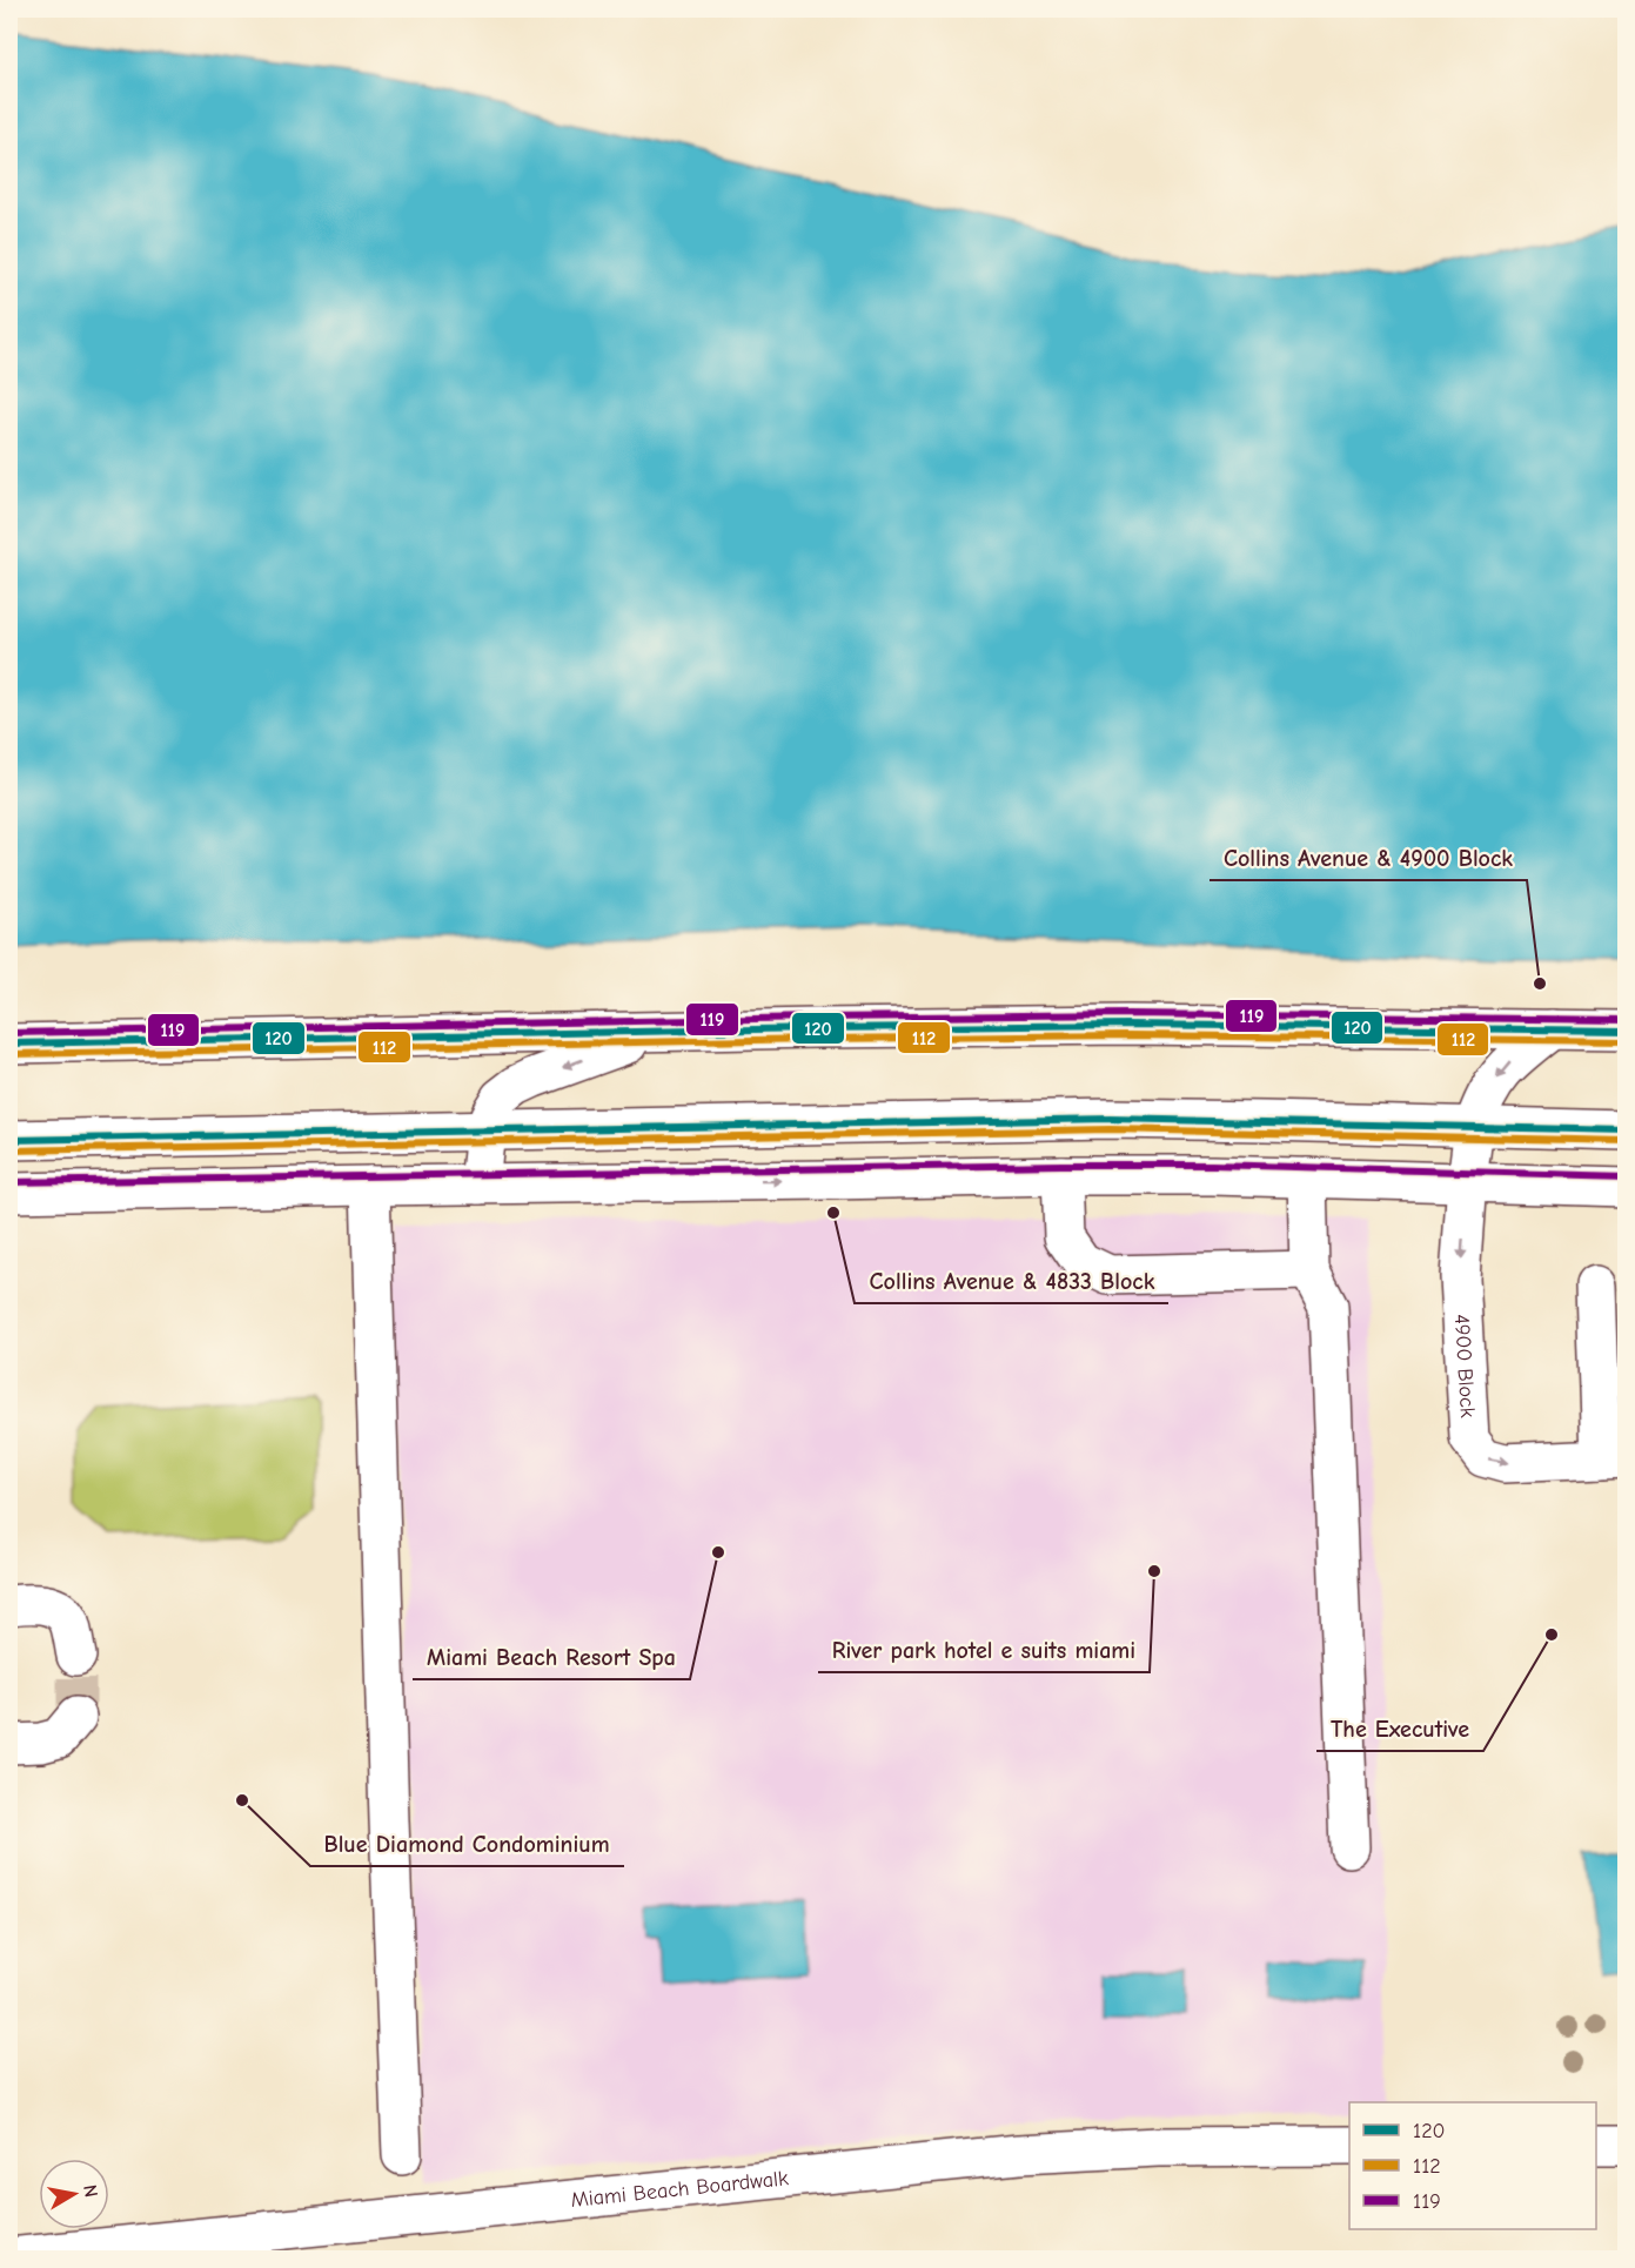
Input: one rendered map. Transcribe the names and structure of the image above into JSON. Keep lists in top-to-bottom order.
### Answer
{
  "streets": {
    "main road": ["4900 Block", "Miami Beach Boardwalk"]
  },
  "places": [
    "Collins Avenue & 4900 Block",
    "Collins Avenue & 4833 Block",
    "Miami Beach Resort Spa",
    "River park hotel e suits miami",
    "The Executive",
    "Blue Diamond Condominium"
  ],
  "lines": ["transit line 119", "transit line 120", "transit line 112"],
  "legend": ["120", "112", "119"],
  "north": "right"
}
